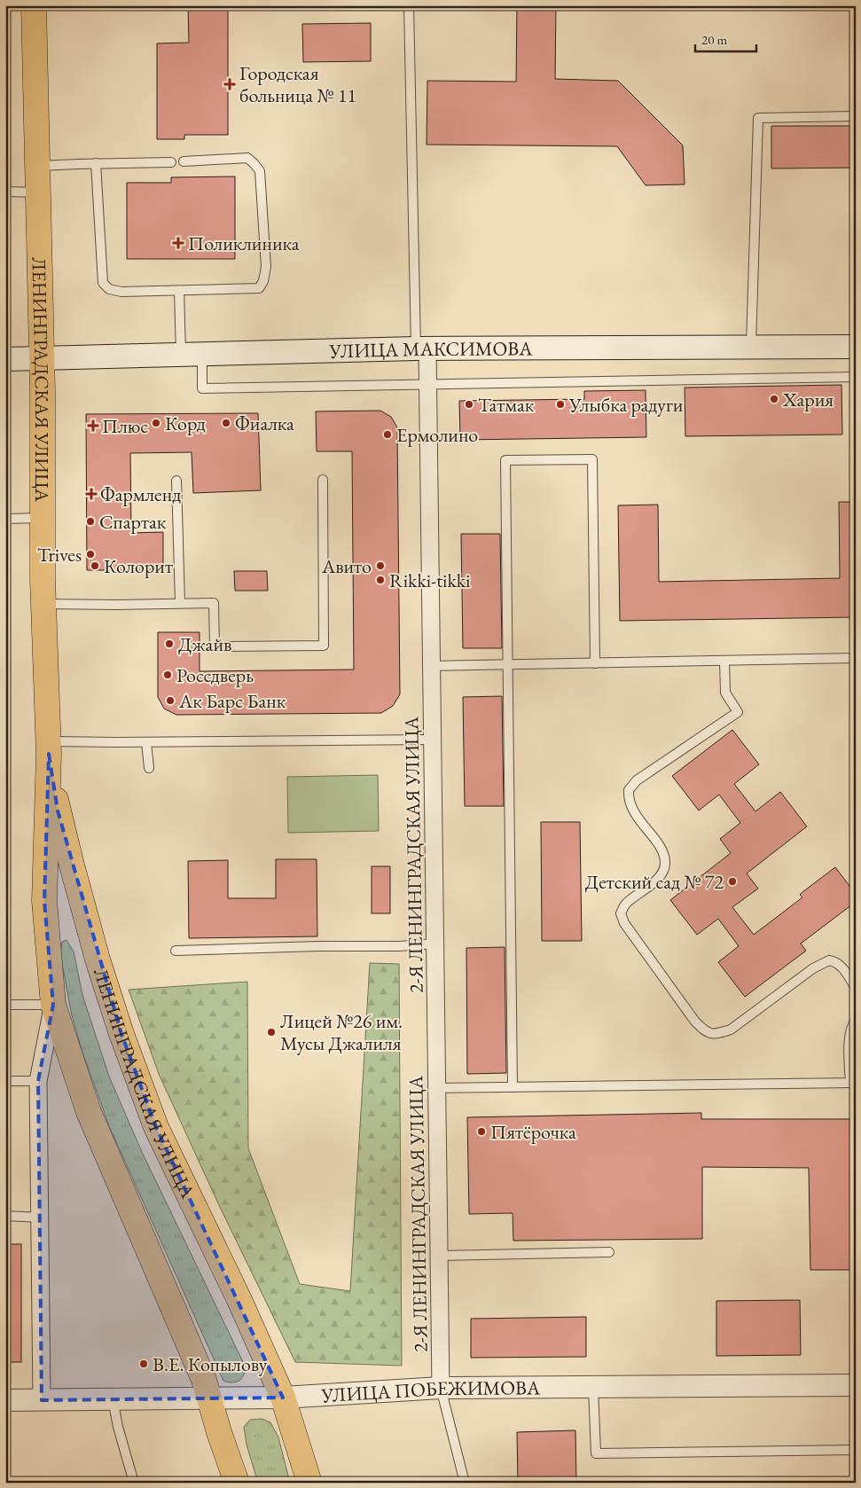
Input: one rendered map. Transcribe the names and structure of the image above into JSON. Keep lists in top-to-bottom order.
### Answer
{
  "streets": {
    "main road": ["УЛИЦА МАКСИМОВА", "ЛЕНИНГРАДСКАЯ УЛИЦА"],
    "street": ["2-Я ЛЕНИНГРАДСКАЯ УЛИЦА", "УЛИЦА ПОБЕЖИМОВА"]
  },
  "crossings": [
    ["УЛИЦА МАКСИМОВА", "ЛЕНИНГРАДСКАЯ УЛИЦА"],
    ["УЛИЦА МАКСИМОВА", "2-Я ЛЕНИНГРАДСКАЯ УЛИЦА"],
    ["ЛЕНИНГРАДСКАЯ УЛИЦА", "УЛИЦА ПОБЕЖИМОВА"],
    ["2-Я ЛЕНИНГРАДСКАЯ УЛИЦА", "УЛИЦА ПОБЕЖИМОВА"]
  ],
  "places": {
    "health": [
      "Городская больница № 11",
      "Поликлиника",
      "Плюс",
      "Фармленд"
    ],
    "other": [
      "Хария",
      "Татмак",
      "Улыбка радуги",
      "Корд",
      "Фиалка",
      "Ермолино",
      "Спартак",
      "Trives",
      "Колорит",
      "Авито",
      "Rikki-tikki",
      "Джайв",
      "Россдверь",
      "Ак Барс Банк",
      "Детский сад № 72",
      "Лицей №26 им. Мусы Джалиля",
      "Пятёрочка",
      "В.Е. Копылову"
    ]
  },
  "scale_bar": "20 m"
}
